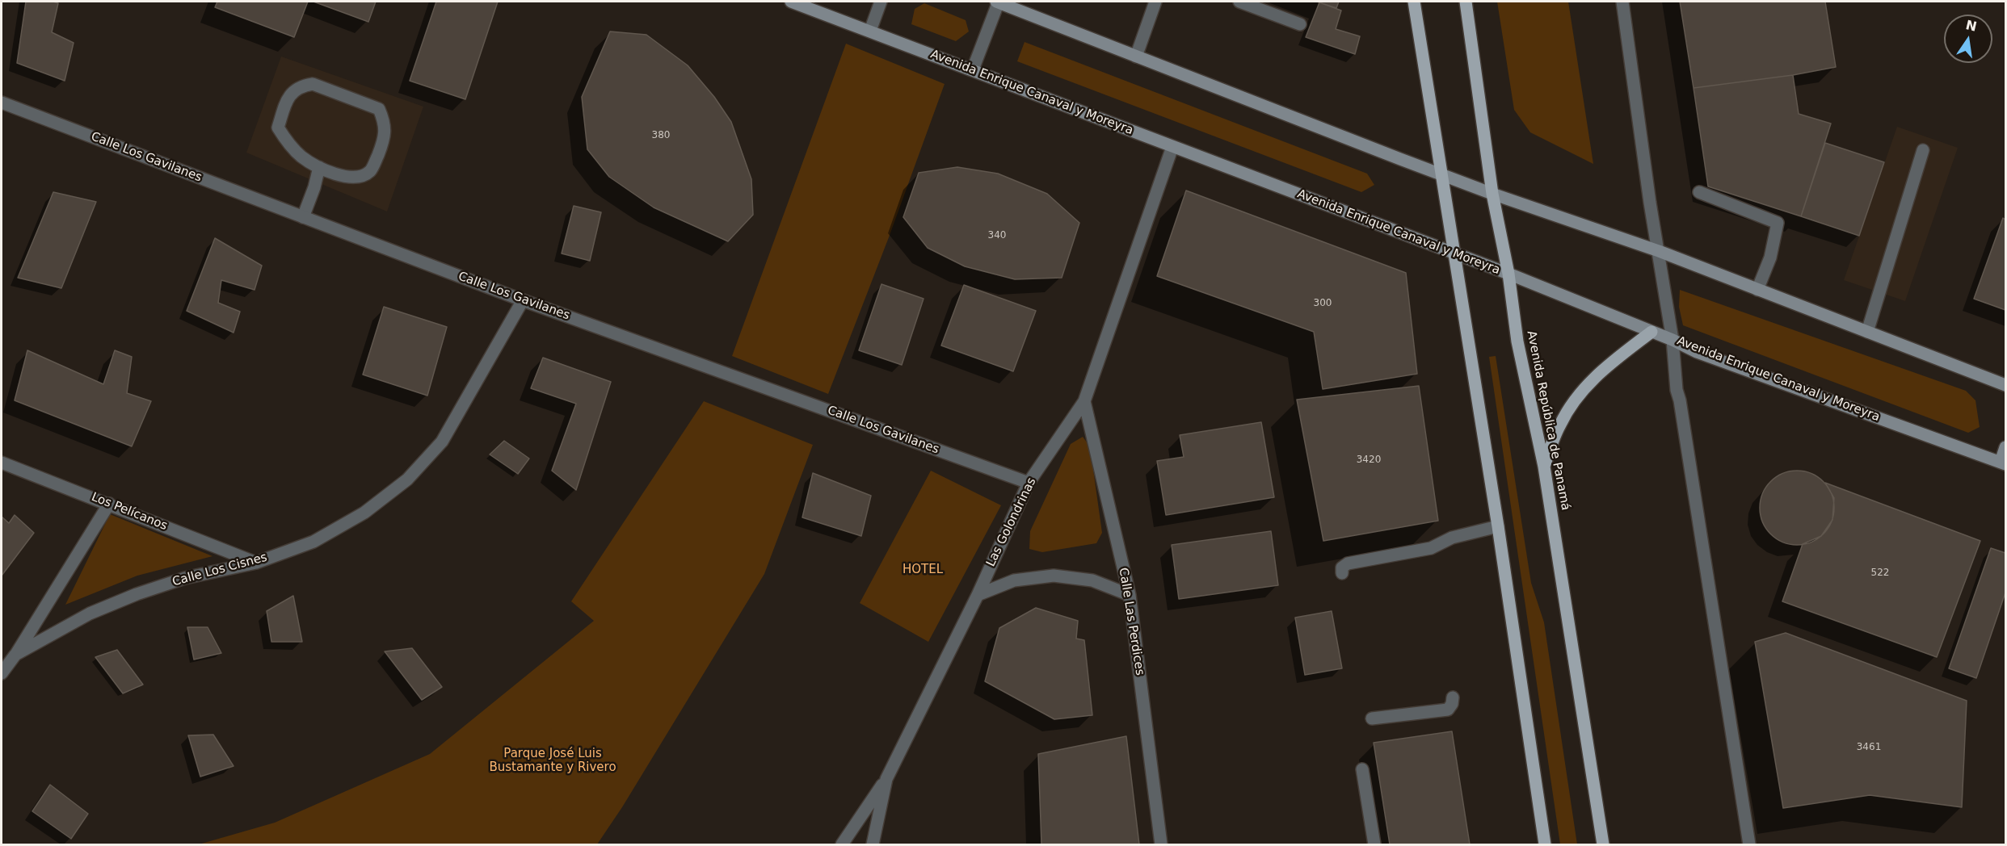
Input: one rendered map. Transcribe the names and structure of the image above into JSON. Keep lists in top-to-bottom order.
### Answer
{
  "streets": {
    "main road": ["Avenida República de Panamá"],
    "street": [
      "Avenida Enrique Canaval y Moreyra",
      "Calle Los Gavilanes",
      "Los Pelícanos",
      "Las Golondrinas",
      "Calle Los Cisnes",
      "Calle Las Perdices"
    ]
  },
  "crossings": [
    ["Avenida Enrique Canaval y Moreyra", "Avenida República de Panamá"],
    ["Avenida Enrique Canaval y Moreyra", "Las Golondrinas"],
    ["Calle Los Gavilanes", "Las Golondrinas"],
    ["Calle Los Gavilanes", "Calle Los Cisnes"],
    ["Los Pelícanos", "Calle Los Cisnes"],
    ["Las Golondrinas", "Calle Las Perdices"]
  ],
  "parks": ["HOTEL", "Parque José Luis Bustamante y Rivero"],
  "house_numbers": [
    "380",
    "340",
    "300",
    "3420",
    "522",
    "3461"
  ],
  "north": "top"
}
